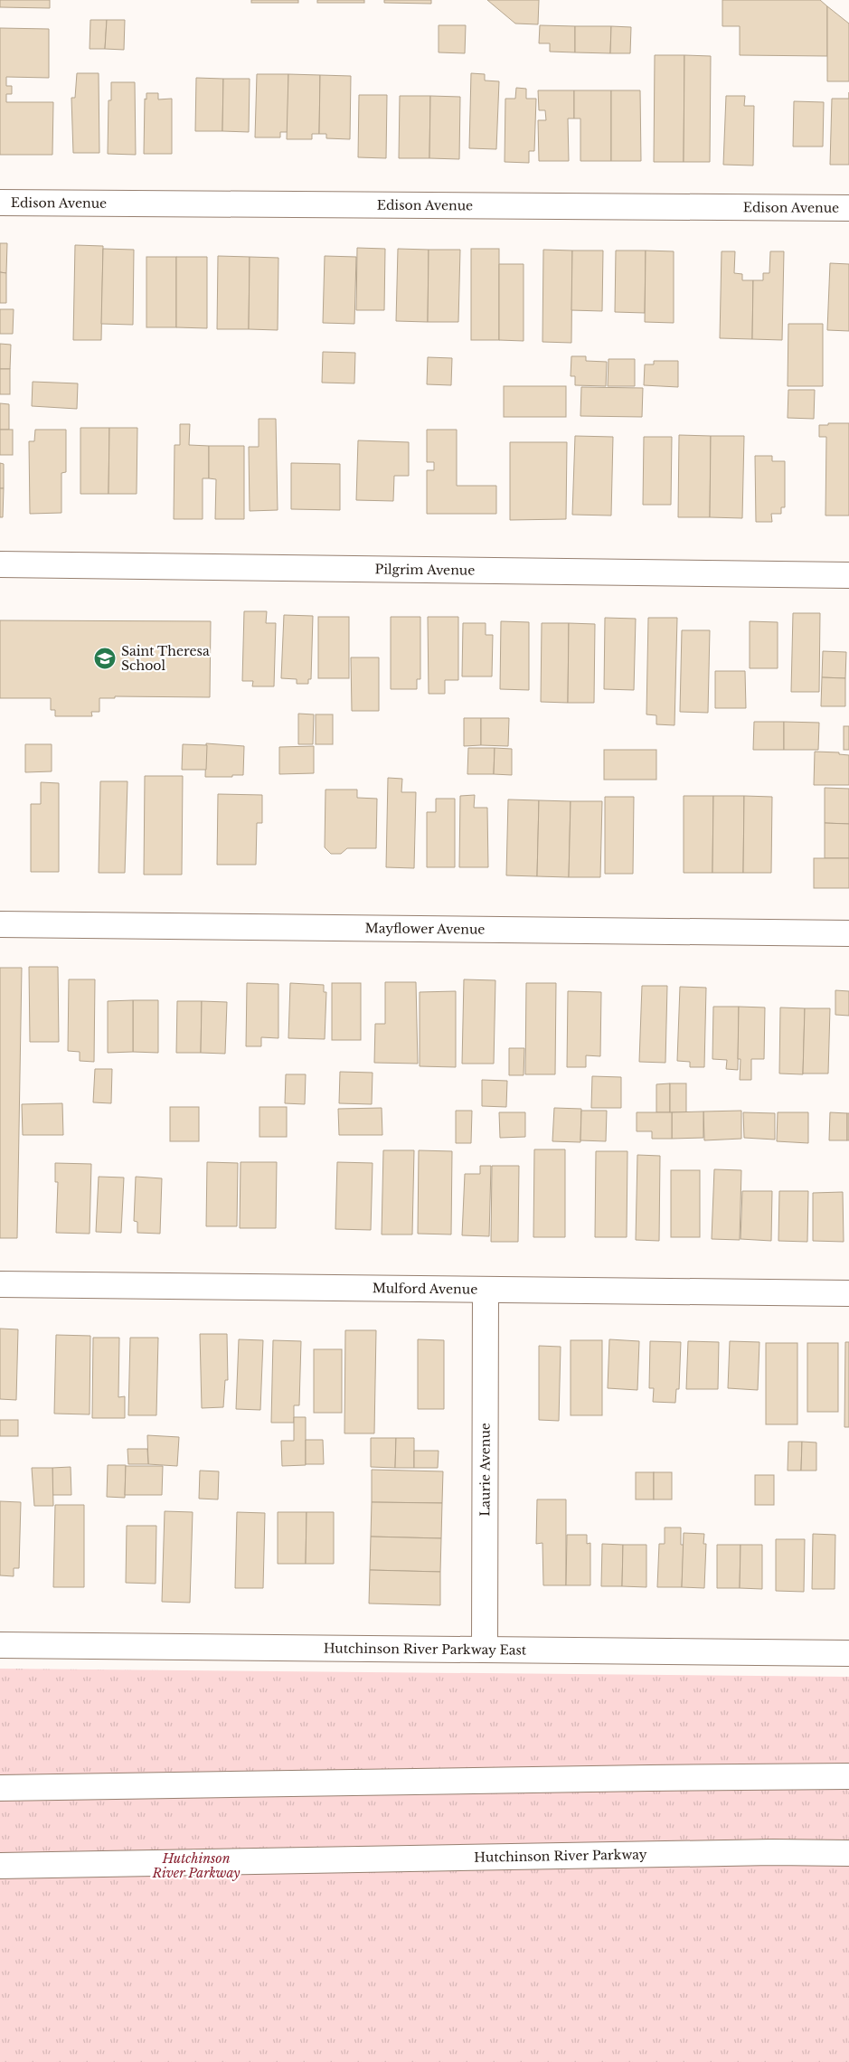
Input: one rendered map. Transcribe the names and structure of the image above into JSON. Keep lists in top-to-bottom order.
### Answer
{
  "streets": {
    "main road": [
      "Edison Avenue",
      "Pilgrim Avenue",
      "Mayflower Avenue",
      "Mulford Avenue",
      "Laurie Avenue",
      "Hutchinson River Parkway East",
      "Hutchinson River Parkway"
    ]
  },
  "crossings": [
    ["Mulford Avenue", "Laurie Avenue"],
    ["Laurie Avenue", "Hutchinson River Parkway East"]
  ],
  "parks": ["Hutchinson River Parkway"],
  "places": {
    "school or university": ["Saint Theresa School"]
  }
}
